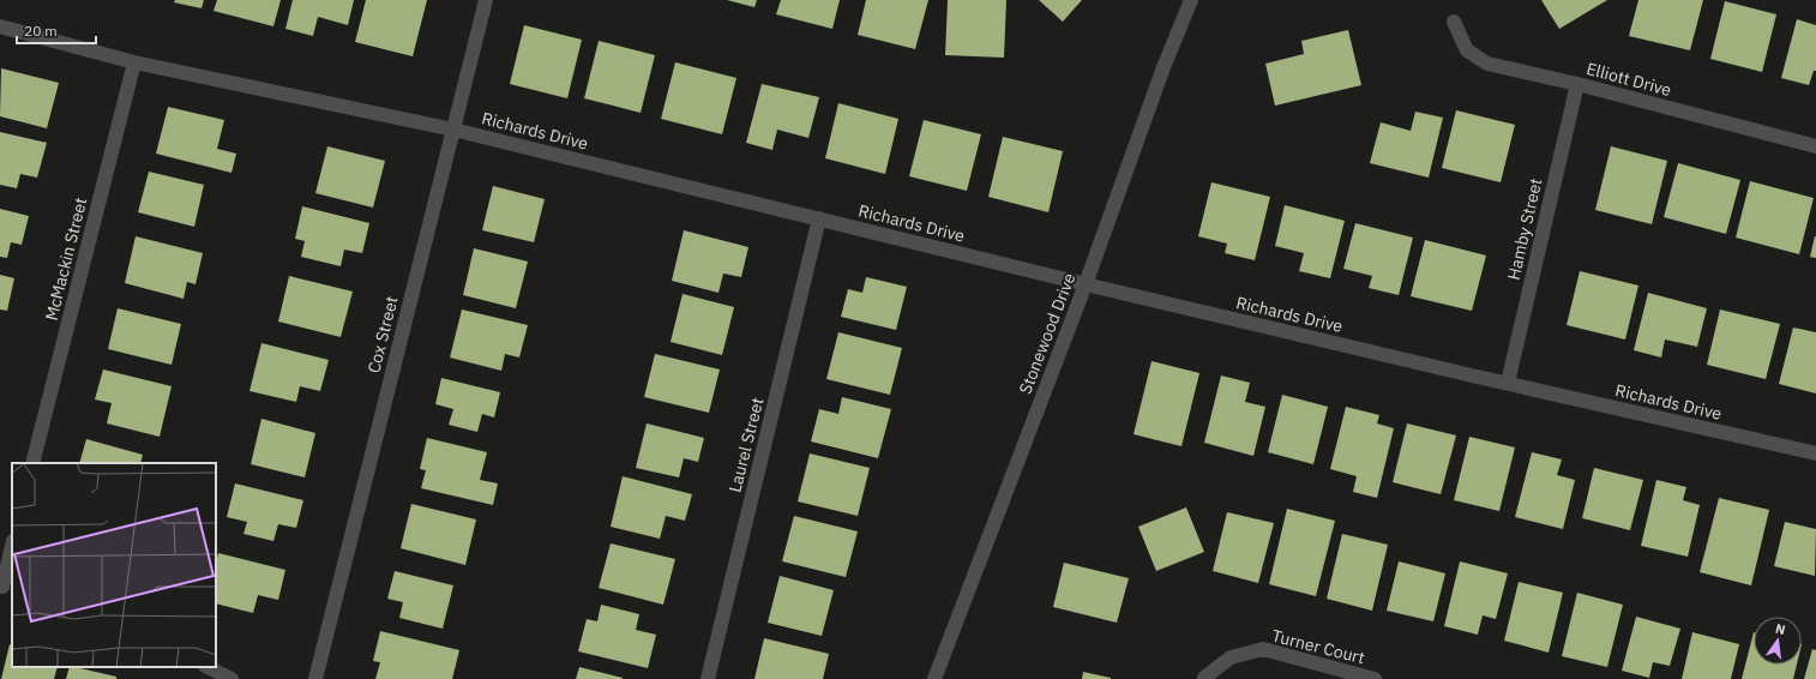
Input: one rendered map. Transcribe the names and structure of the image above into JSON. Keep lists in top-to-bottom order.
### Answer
{
  "streets": {
    "street": [
      "Elliott Drive",
      "Richards Drive",
      "Hamby Street",
      "McMackin Street",
      "Stonewood Drive",
      "Cox Street",
      "Laurel Street",
      "Turner Court"
    ]
  },
  "crossings": [
    ["Elliott Drive", "Hamby Street"],
    ["Richards Drive", "Hamby Street"],
    ["Richards Drive", "McMackin Street"],
    ["Richards Drive", "Stonewood Drive"],
    ["Richards Drive", "Cox Street"],
    ["Richards Drive", "Laurel Street"]
  ],
  "scale_bar": "20 m",
  "north": "top"
}
